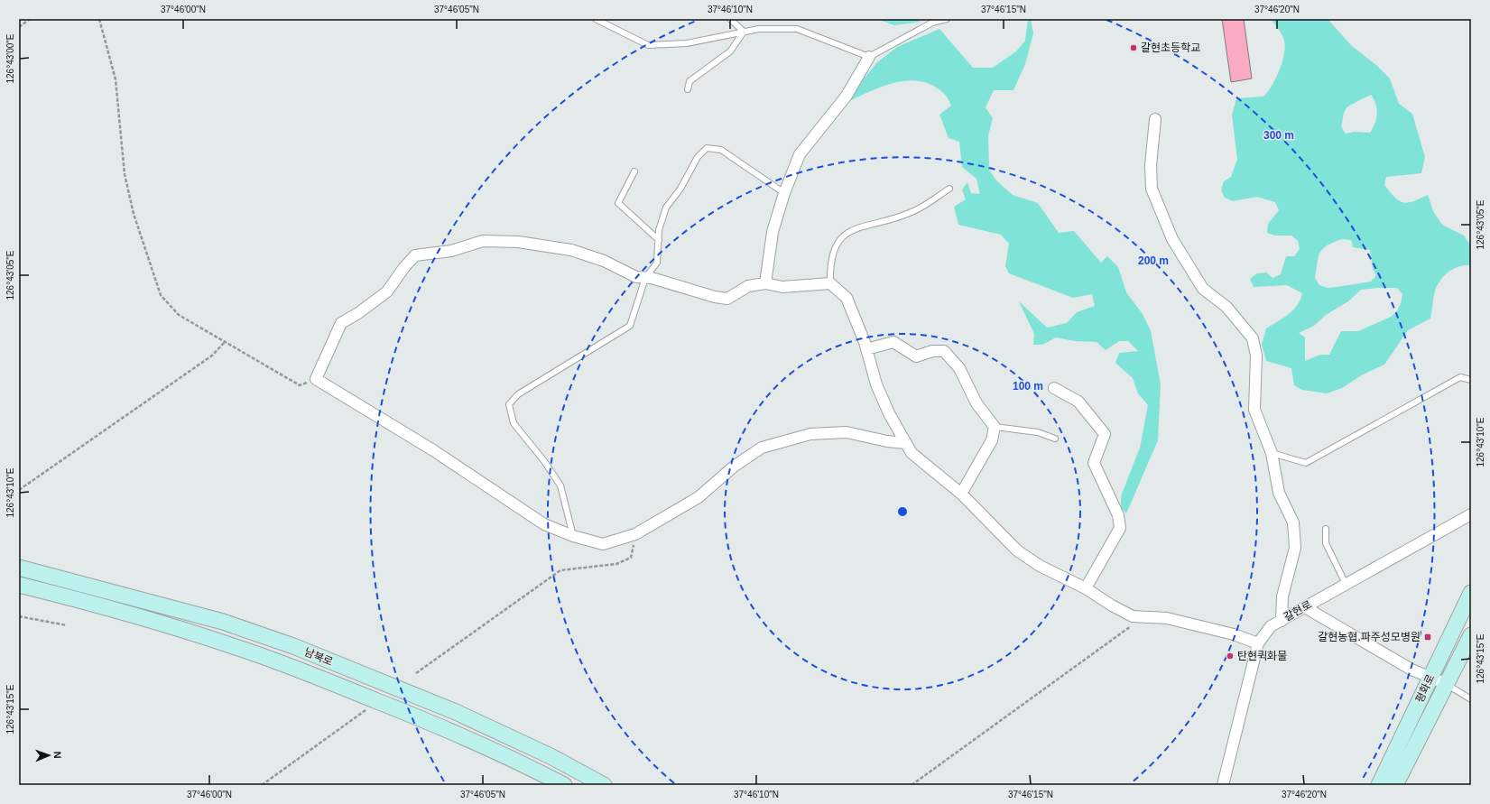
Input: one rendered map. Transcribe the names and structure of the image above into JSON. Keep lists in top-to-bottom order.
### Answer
{
  "streets": {
    "main road": ["남북로", "평화로"],
    "street": ["갈현로"]
  },
  "places": {
    "other": ["갈현초등학교", "탄현퀵화물"],
    "transit": ["갈현농협.파주성모병원"]
  },
  "north": "right",
  "coordinates": [
    "37°46'00\"N",
    "37°46'05\"N",
    "37°46'10\"N",
    "37°46'15\"N",
    "37°46'20\"N",
    "126°43'00\"E",
    "126°43'05\"E",
    "126°43'10\"E",
    "126°43'15\"E"
  ],
  "rings": ["300 m", "200 m", "100 m"]
}
